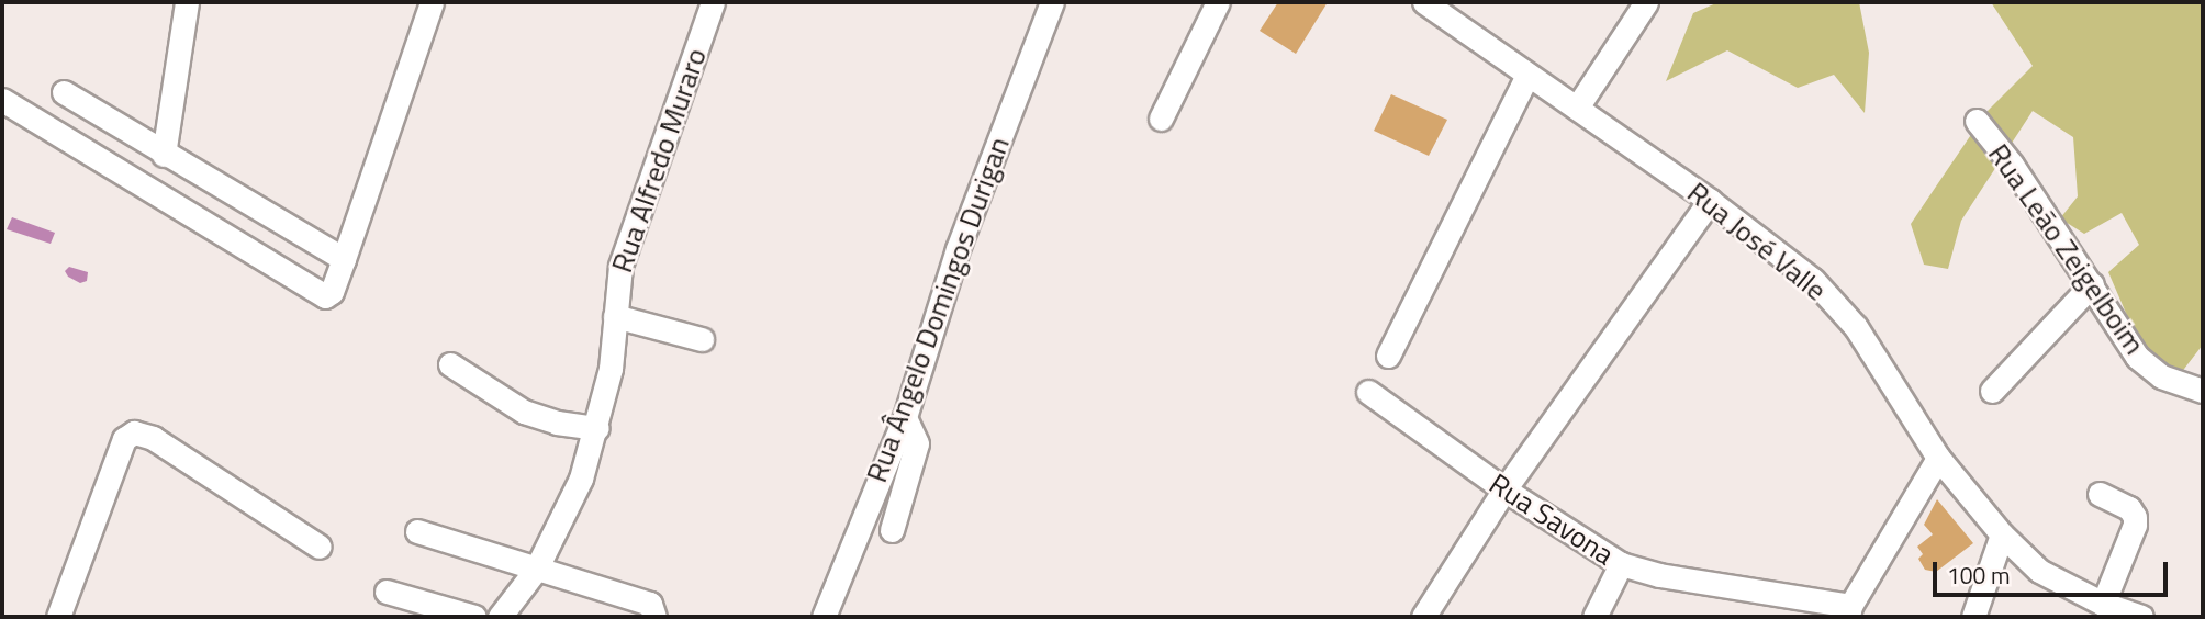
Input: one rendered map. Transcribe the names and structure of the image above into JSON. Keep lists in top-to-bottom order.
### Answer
{
  "streets": {
    "street": [
      "Rua Alfredo Muraro",
      "Rua José Valle",
      "Rua Leão Zeigelboim",
      "Rua Ângelo Domingos Durigan",
      "Rua Savona"
    ]
  },
  "scale_bar": "100 m"
}
